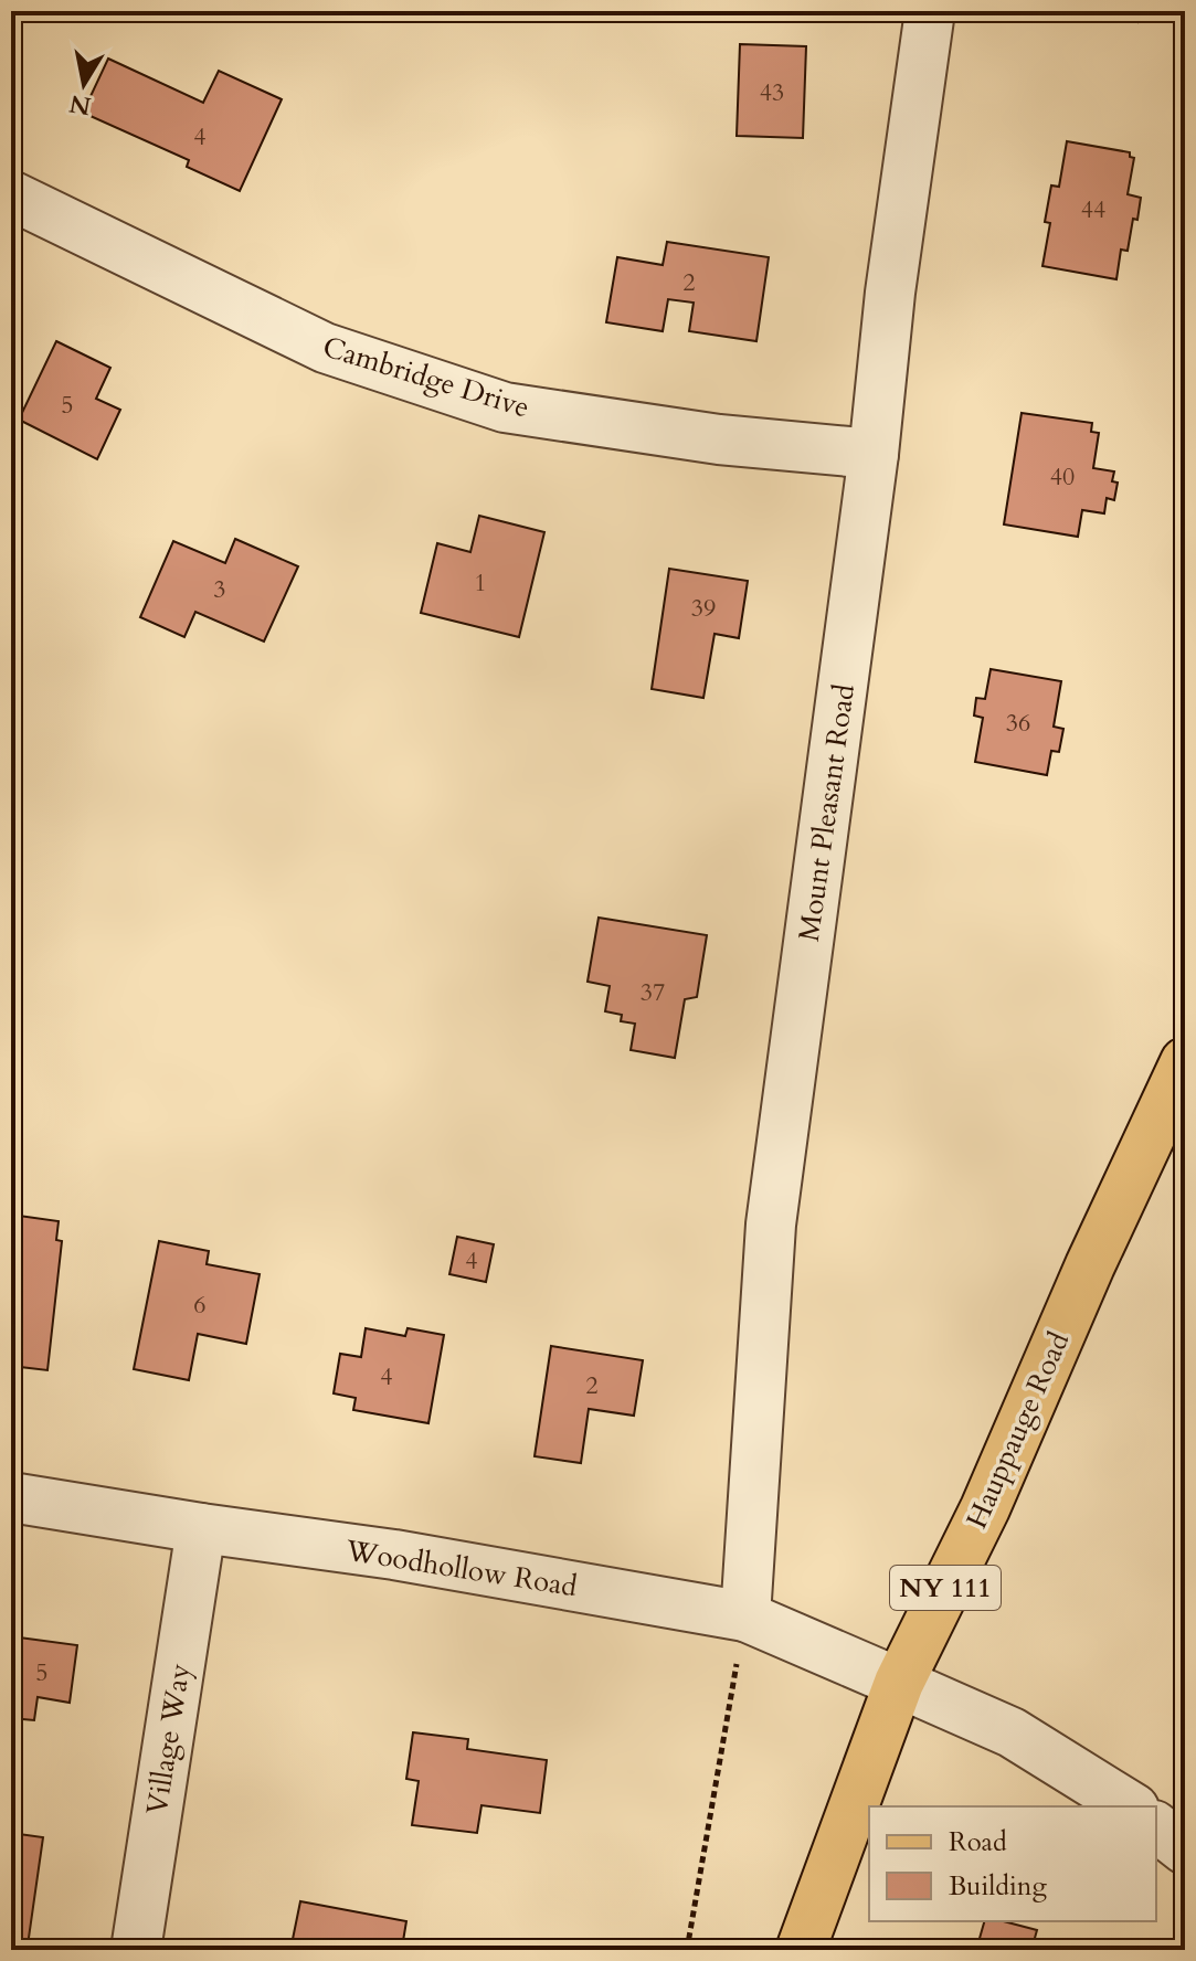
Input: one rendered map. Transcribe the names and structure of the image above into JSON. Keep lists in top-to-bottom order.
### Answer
{
  "streets": {
    "main road": ["Hauppauge Road", "NY 111"],
    "street": [
      "Cambridge Drive",
      "Mount Pleasant Road",
      "Woodhollow Road",
      "Village Way"
    ]
  },
  "crossings": [
    ["Cambridge Drive", "Mount Pleasant Road"],
    ["Mount Pleasant Road", "Woodhollow Road"],
    ["Hauppauge Road", "Woodhollow Road"],
    ["Woodhollow Road", "Village Way"]
  ],
  "house_numbers": [
    "43",
    "4",
    "44",
    "2",
    "5",
    "40",
    "1",
    "3",
    "39",
    "36",
    "37",
    "4",
    "6",
    "4",
    "2",
    "5"
  ],
  "legend": ["Road", "Building"],
  "north": "bottom"
}
